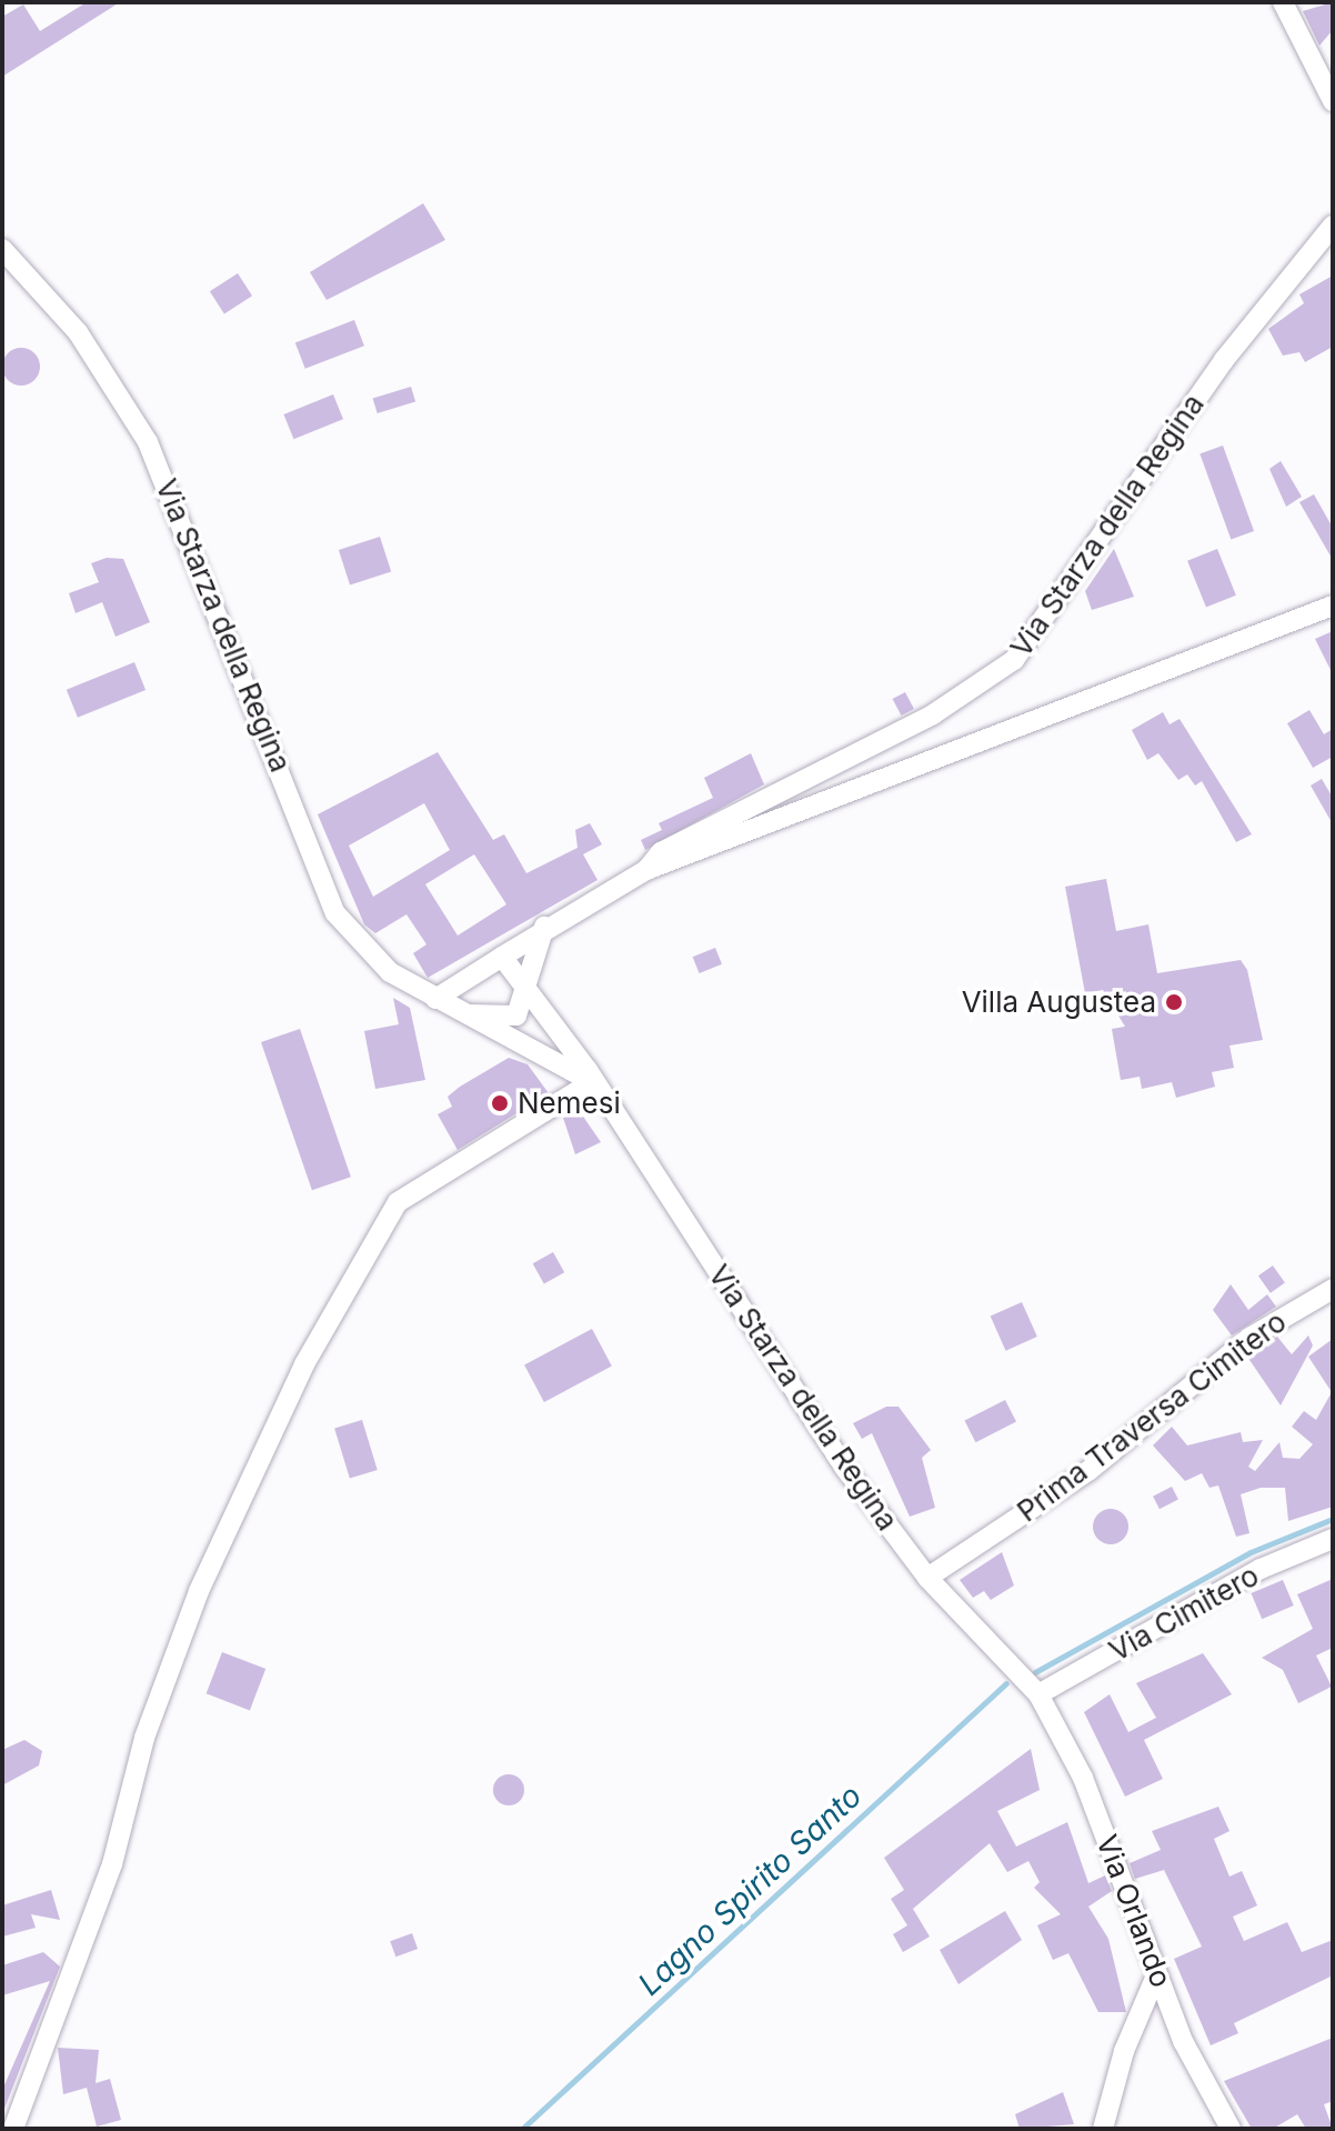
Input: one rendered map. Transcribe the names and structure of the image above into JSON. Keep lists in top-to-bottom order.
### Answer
{
  "streets": {
    "street": [
      "Via Starza della Regina",
      "Prima Traversa Cimitero",
      "Via Cimitero",
      "Via Orlando"
    ]
  },
  "crossings": [
    ["Via Starza della Regina", "Prima Traversa Cimitero"],
    ["Via Starza della Regina", "Via Cimitero"],
    ["Via Starza della Regina", "Via Orlando"],
    ["Via Cimitero", "Via Orlando"]
  ],
  "water": ["Lagno Spirito Santo"],
  "places": ["Villa Augustea", "Nemesi"]
}
